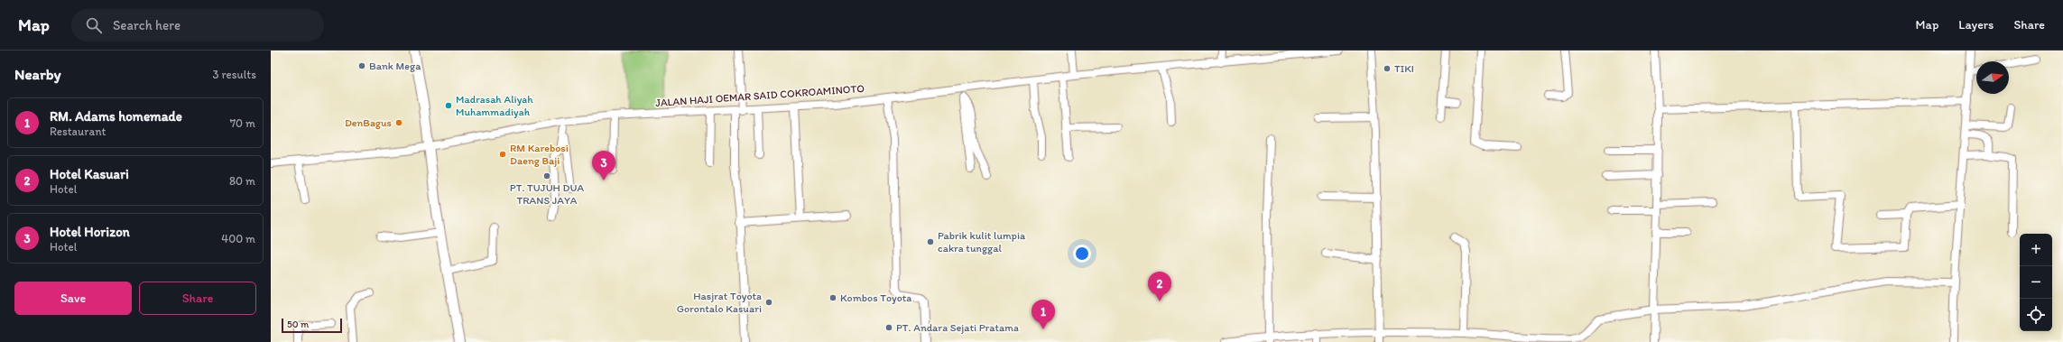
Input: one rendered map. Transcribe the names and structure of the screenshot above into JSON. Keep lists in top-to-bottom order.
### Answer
{
  "streets": {
    "street": ["JALAN HAJI OEMAR SAID COKROAMINOTO"]
  },
  "places": [
    "Bank Mega",
    "TIKI",
    "Madrasah Aliyah Muhammadiyah",
    "DenBagus",
    "RM Karebosi Daeng Baji",
    "PT. TUJUH DUA TRANS JAYA",
    "Pabrik kulit lumpia cakra tunggal",
    "Kombos Toyota",
    "Hasjrat Toyota Gorontalo Kasuari",
    "PT. Andara Sejati Pratama"
  ],
  "scale_bar": "50 m",
  "north": "right",
  "page": {
    "header": "Map",
    "search": "Search here",
    "nav": ["Map", "Layers", "Share"],
    "heading": ["Nearby", "3 results"],
    "list": [
      {
        "mark": "1",
        "name": "RM. Adams homemade",
        "note": "Restaurant",
        "value": "70 m"
      },
      {
        "mark": "2",
        "name": "Hotel Kasuari",
        "note": "Hotel",
        "value": "80 m"
      },
      {
        "mark": "3",
        "name": "Hotel Horizon",
        "note": "Hotel",
        "value": "400 m"
      }
    ],
    "pins": ["3", "2", "1"],
    "map_buttons": ["+", "−"],
    "buttons": ["Save", "Share"],
    "scale": "50 m"
  }
}
